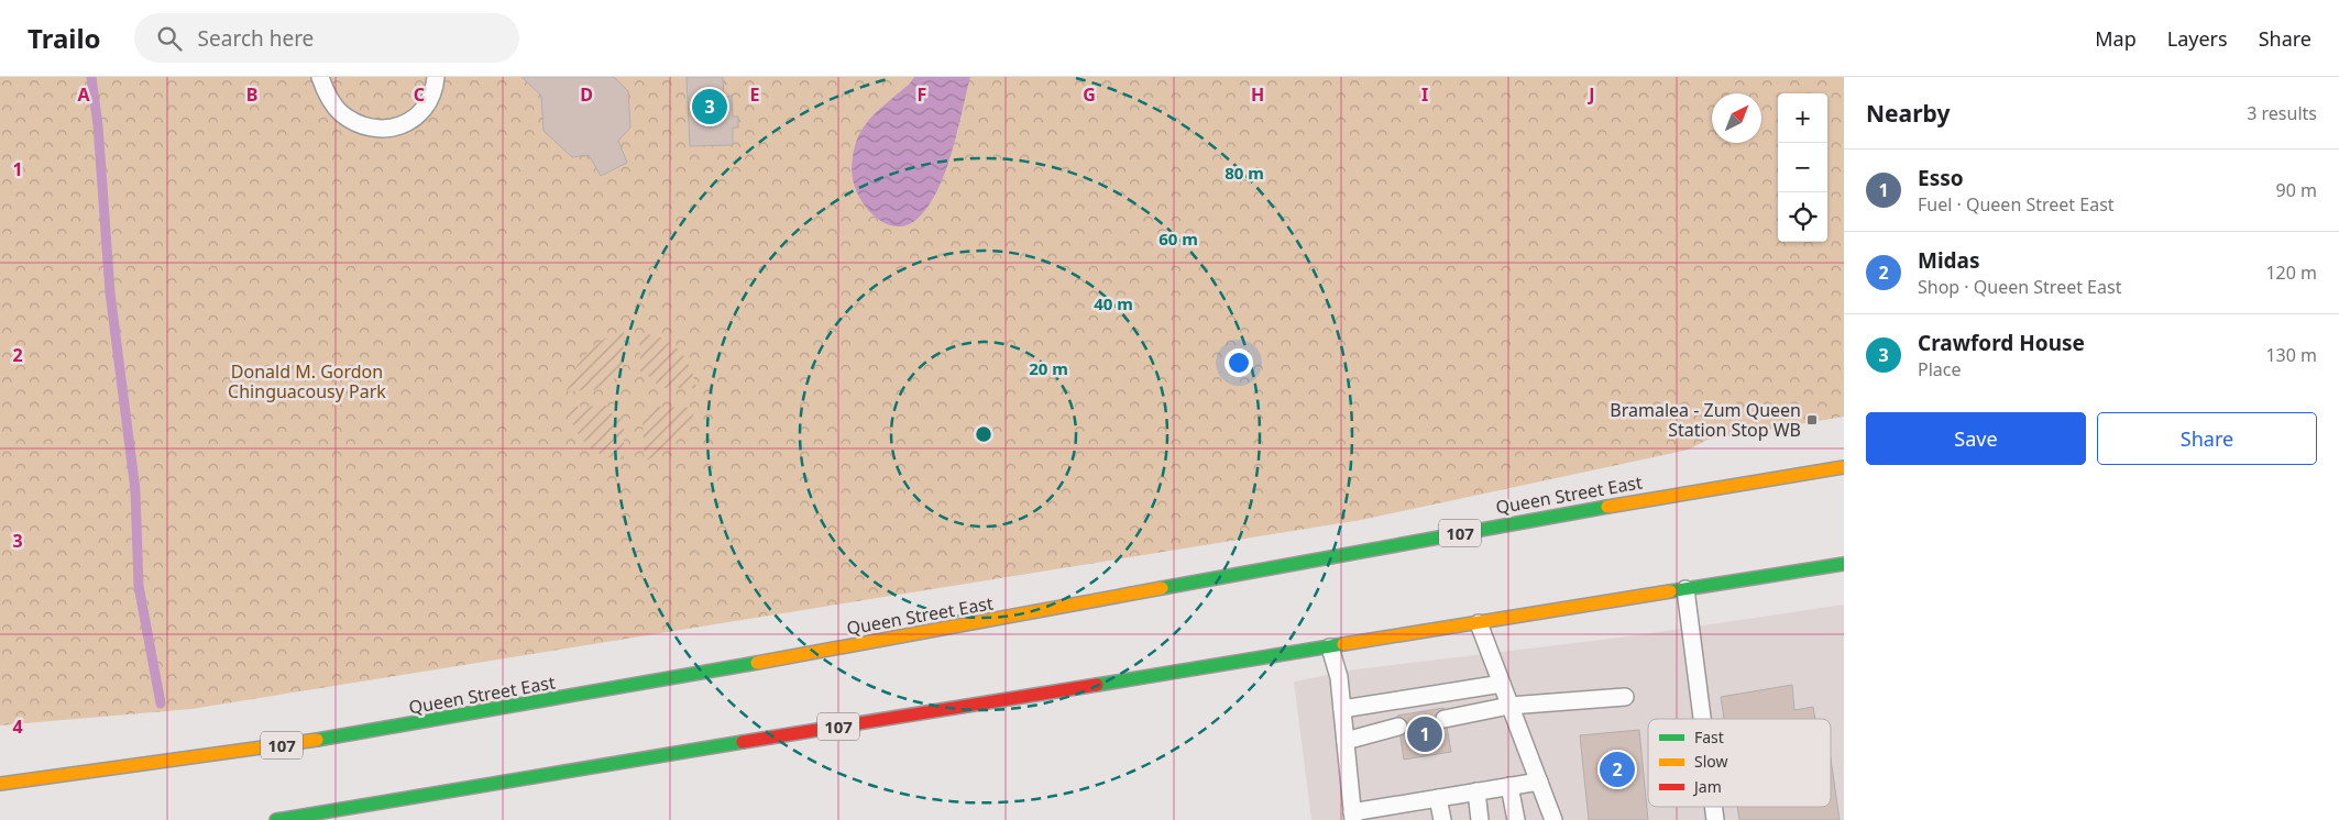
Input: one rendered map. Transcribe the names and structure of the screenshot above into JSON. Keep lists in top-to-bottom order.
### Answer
{
  "streets": {
    "main road": ["Queen Street East", "107"]
  },
  "parks": ["Donald M. Gordon Chinguacousy Park"],
  "places": {
    "transit": ["Bramalea - Zum Queen Station Stop WB"]
  },
  "legend": ["Fast", "Slow", "Jam"],
  "north": "top right",
  "page": {
    "header": "Trailo",
    "search": "Search here",
    "nav": ["Map", "Layers", "Share"],
    "heading": ["Nearby", "3 results"],
    "pins": ["3", "1", "2"],
    "map_buttons": ["+", "−"],
    "list": [
      {
        "mark": "1",
        "name": "Esso",
        "note": "Fuel · Queen Street East",
        "value": "90 m"
      },
      {
        "mark": "2",
        "name": "Midas",
        "note": "Shop · Queen Street East",
        "value": "120 m"
      },
      {
        "mark": "3",
        "name": "Crawford House",
        "note": "Place",
        "value": "130 m"
      }
    ],
    "buttons": ["Save", "Share"]
  },
  "grid": {
    "columns": [
      "A",
      "B",
      "C",
      "D",
      "E",
      "F",
      "G",
      "H",
      "I",
      "J"
    ],
    "rows": [
      "1",
      "2",
      "3",
      "4"
    ]
  },
  "rings": [
    "80 m",
    "60 m",
    "40 m",
    "20 m"
  ]
}
